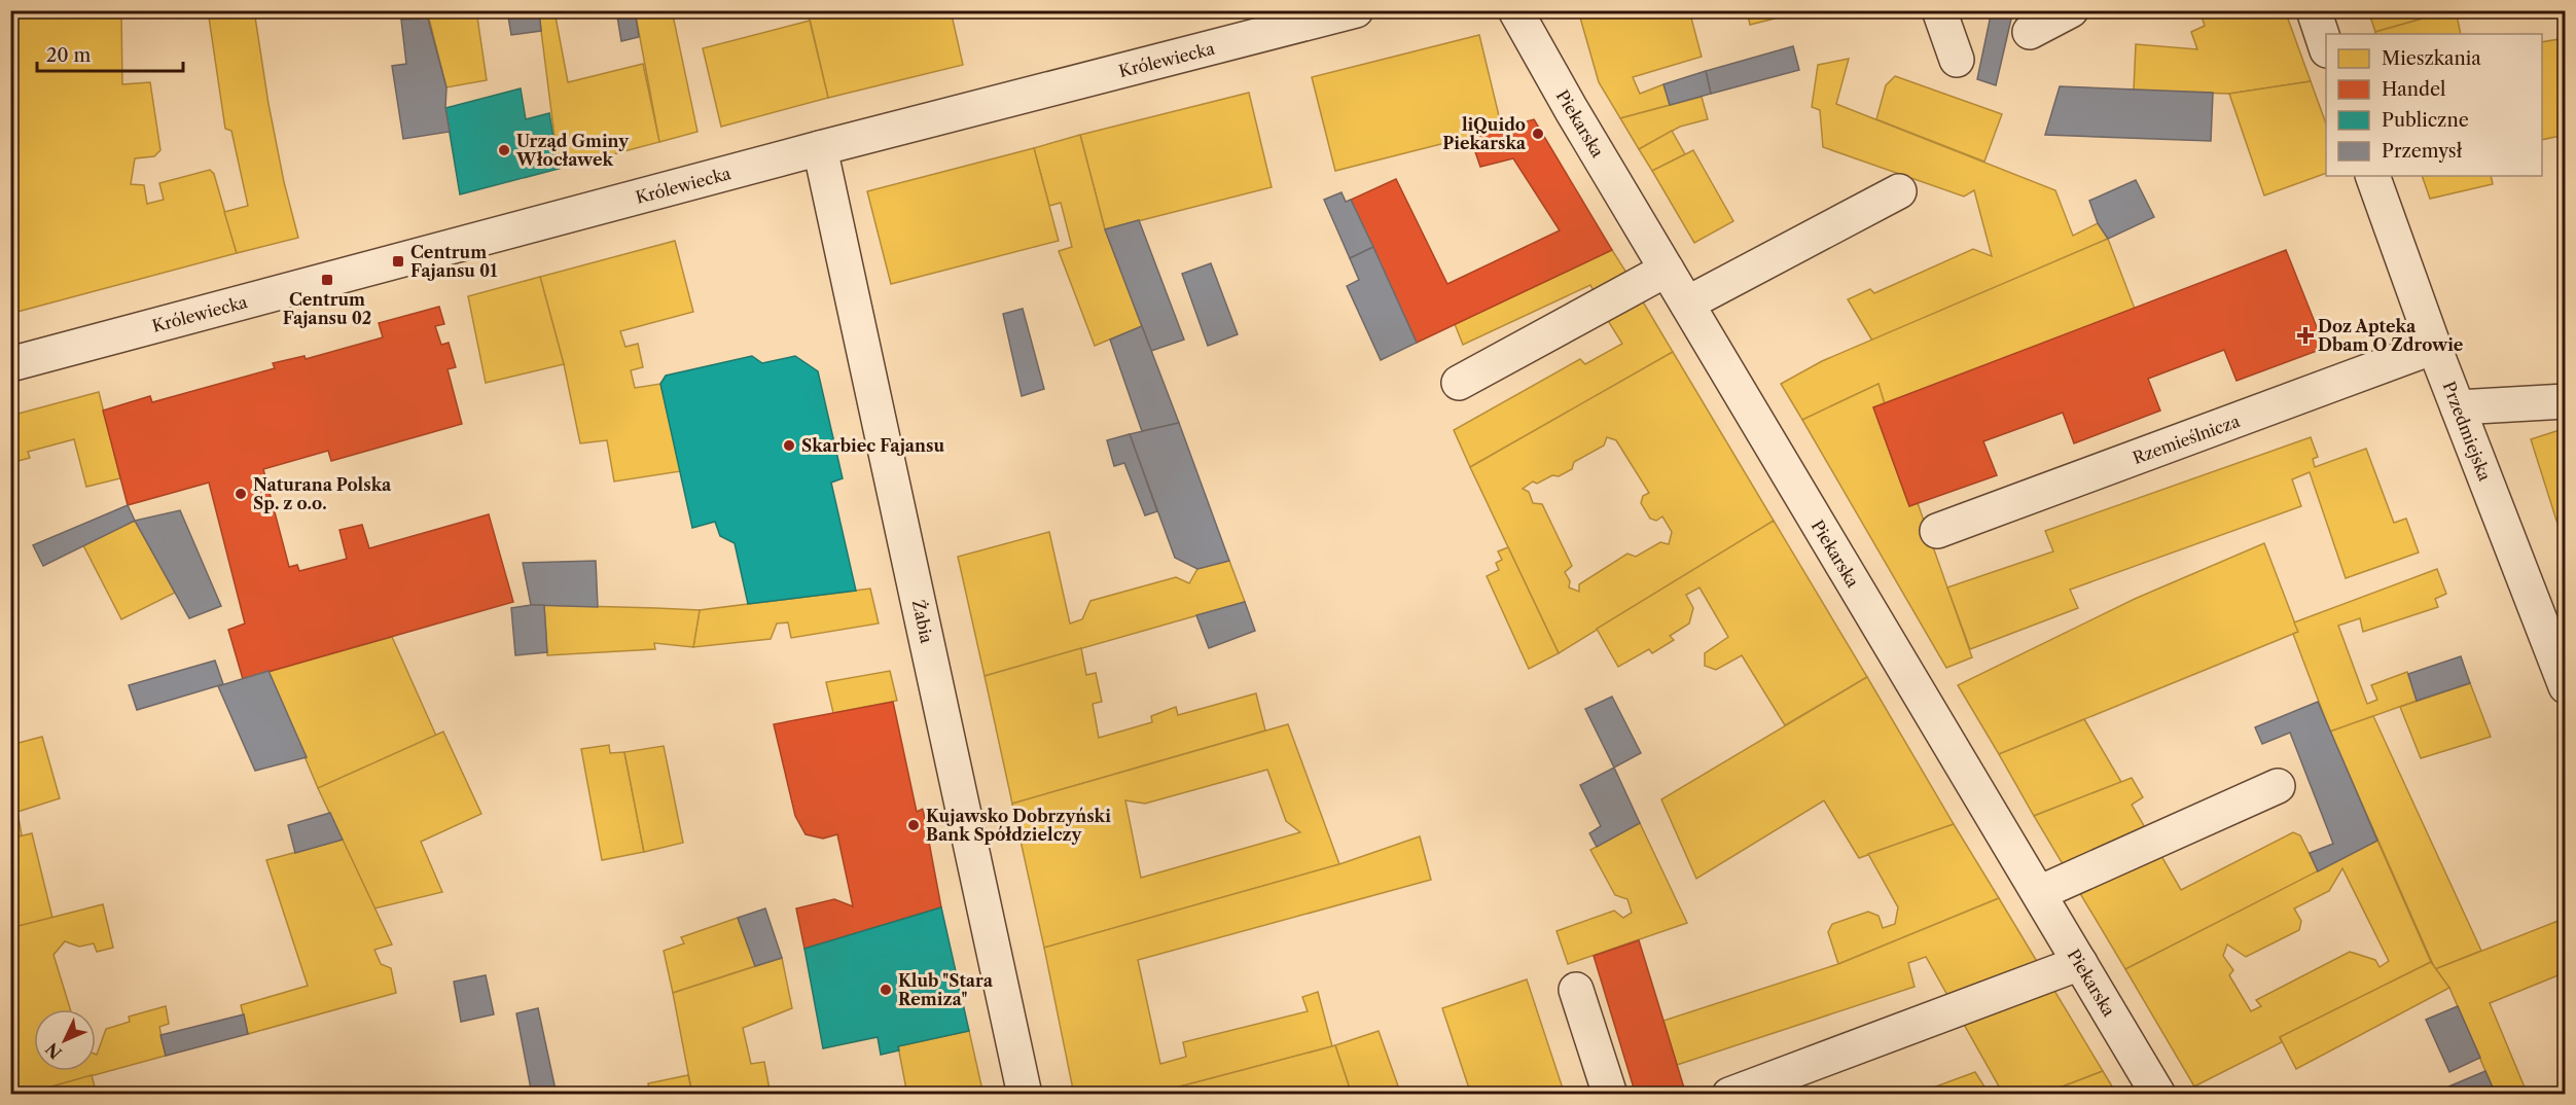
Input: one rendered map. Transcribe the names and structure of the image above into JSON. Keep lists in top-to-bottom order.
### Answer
{
  "streets": {
    "street": [
      "Królewiecka",
      "Piekarska",
      "Przedmiejska",
      "Rzemieślnicza",
      "Żabia"
    ]
  },
  "crossings": [
    ["Królewiecka", "Żabia"],
    ["Przedmiejska", "Rzemieślnicza"]
  ],
  "places": {
    "other": [
      "liQuido Piekarska",
      "Urząd Gminy Włocławek",
      "Skarbiec Fajansu",
      "Naturana Polska Sp. z o.o.",
      "Kujawsko Dobrzyński Bank Spółdzielczy",
      "Klub \"Stara Remiza\""
    ],
    "transit": ["Centrum Fajansu 01", "Centrum Fajansu 02"],
    "health": ["Doz Apteka Dbam O Zdrowie"]
  },
  "legend": [
    "Mieszkania",
    "Handel",
    "Publiczne",
    "Przemysł"
  ],
  "scale_bar": "20 m",
  "north": "bottom left"
}
